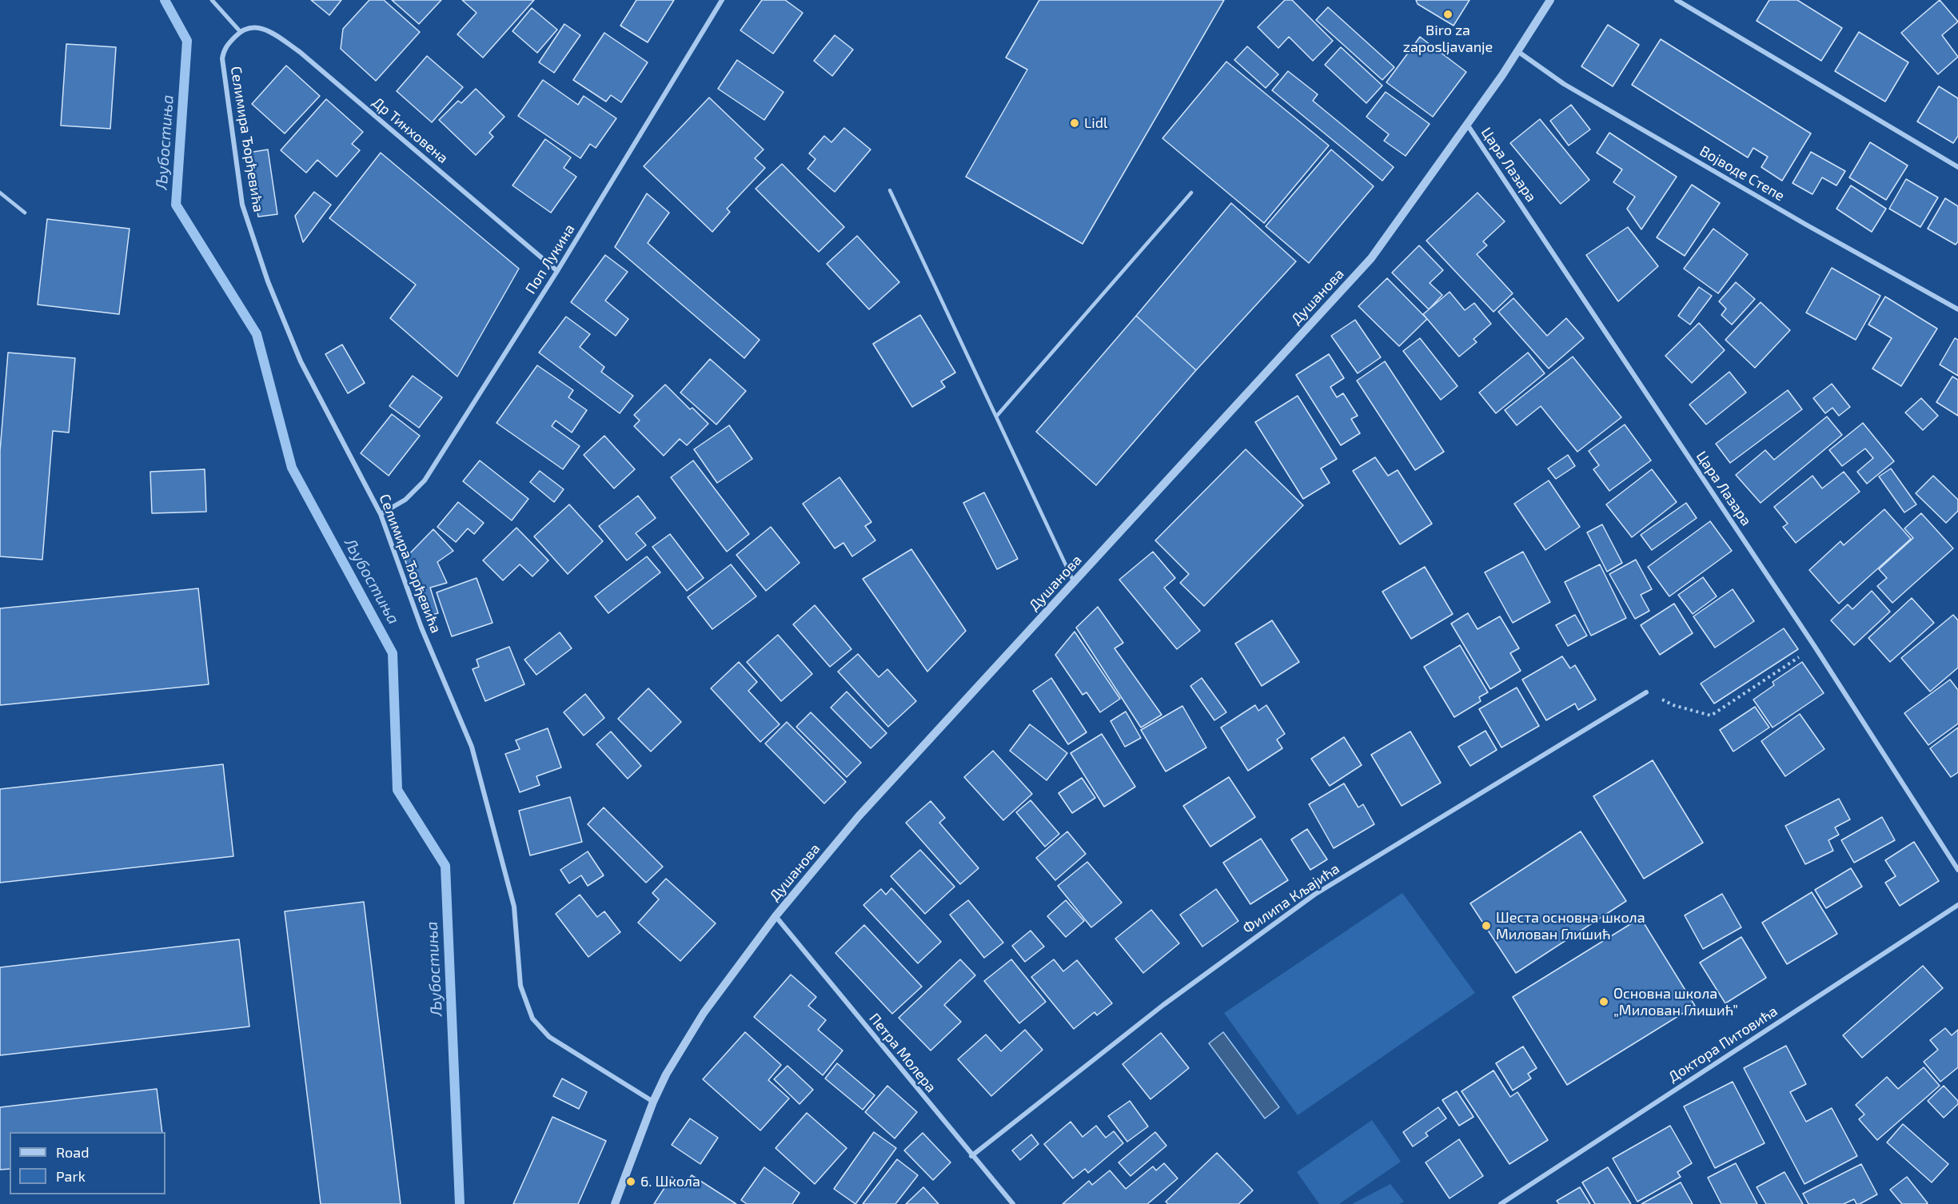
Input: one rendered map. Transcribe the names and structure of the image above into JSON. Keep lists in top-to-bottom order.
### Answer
{
  "streets": {
    "street": [
      "Др Тинховена",
      "Селимира Ђорђевића",
      "Цара Лазара",
      "Војводе Степе",
      "Поп Лукина",
      "Душанова",
      "Филипа Кљајића",
      "Доктора Питовића",
      "Петра Молера"
    ]
  },
  "crossings": [
    ["Др Тинховена", "Селимира Ђорђевића"],
    ["Др Тинховена", "Поп Лукина"],
    ["Селимира Ђорђевића", "Поп Лукина"],
    ["Селимира Ђорђевића", "Душанова"],
    ["Цара Лазара", "Душанова"],
    ["Војводе Степе", "Душанова"],
    ["Душанова", "Петра Молера"],
    ["Филипа Кљајића", "Петра Молера"]
  ],
  "water": ["Љубостиња"],
  "places": [
    "Biro za zaposljavanje",
    "Lidl",
    "Шеста основна школа Милован Глишић",
    "Основна школа „Милован Глишић”",
    "6. Школа"
  ],
  "legend": ["Road", "Park"]
}
